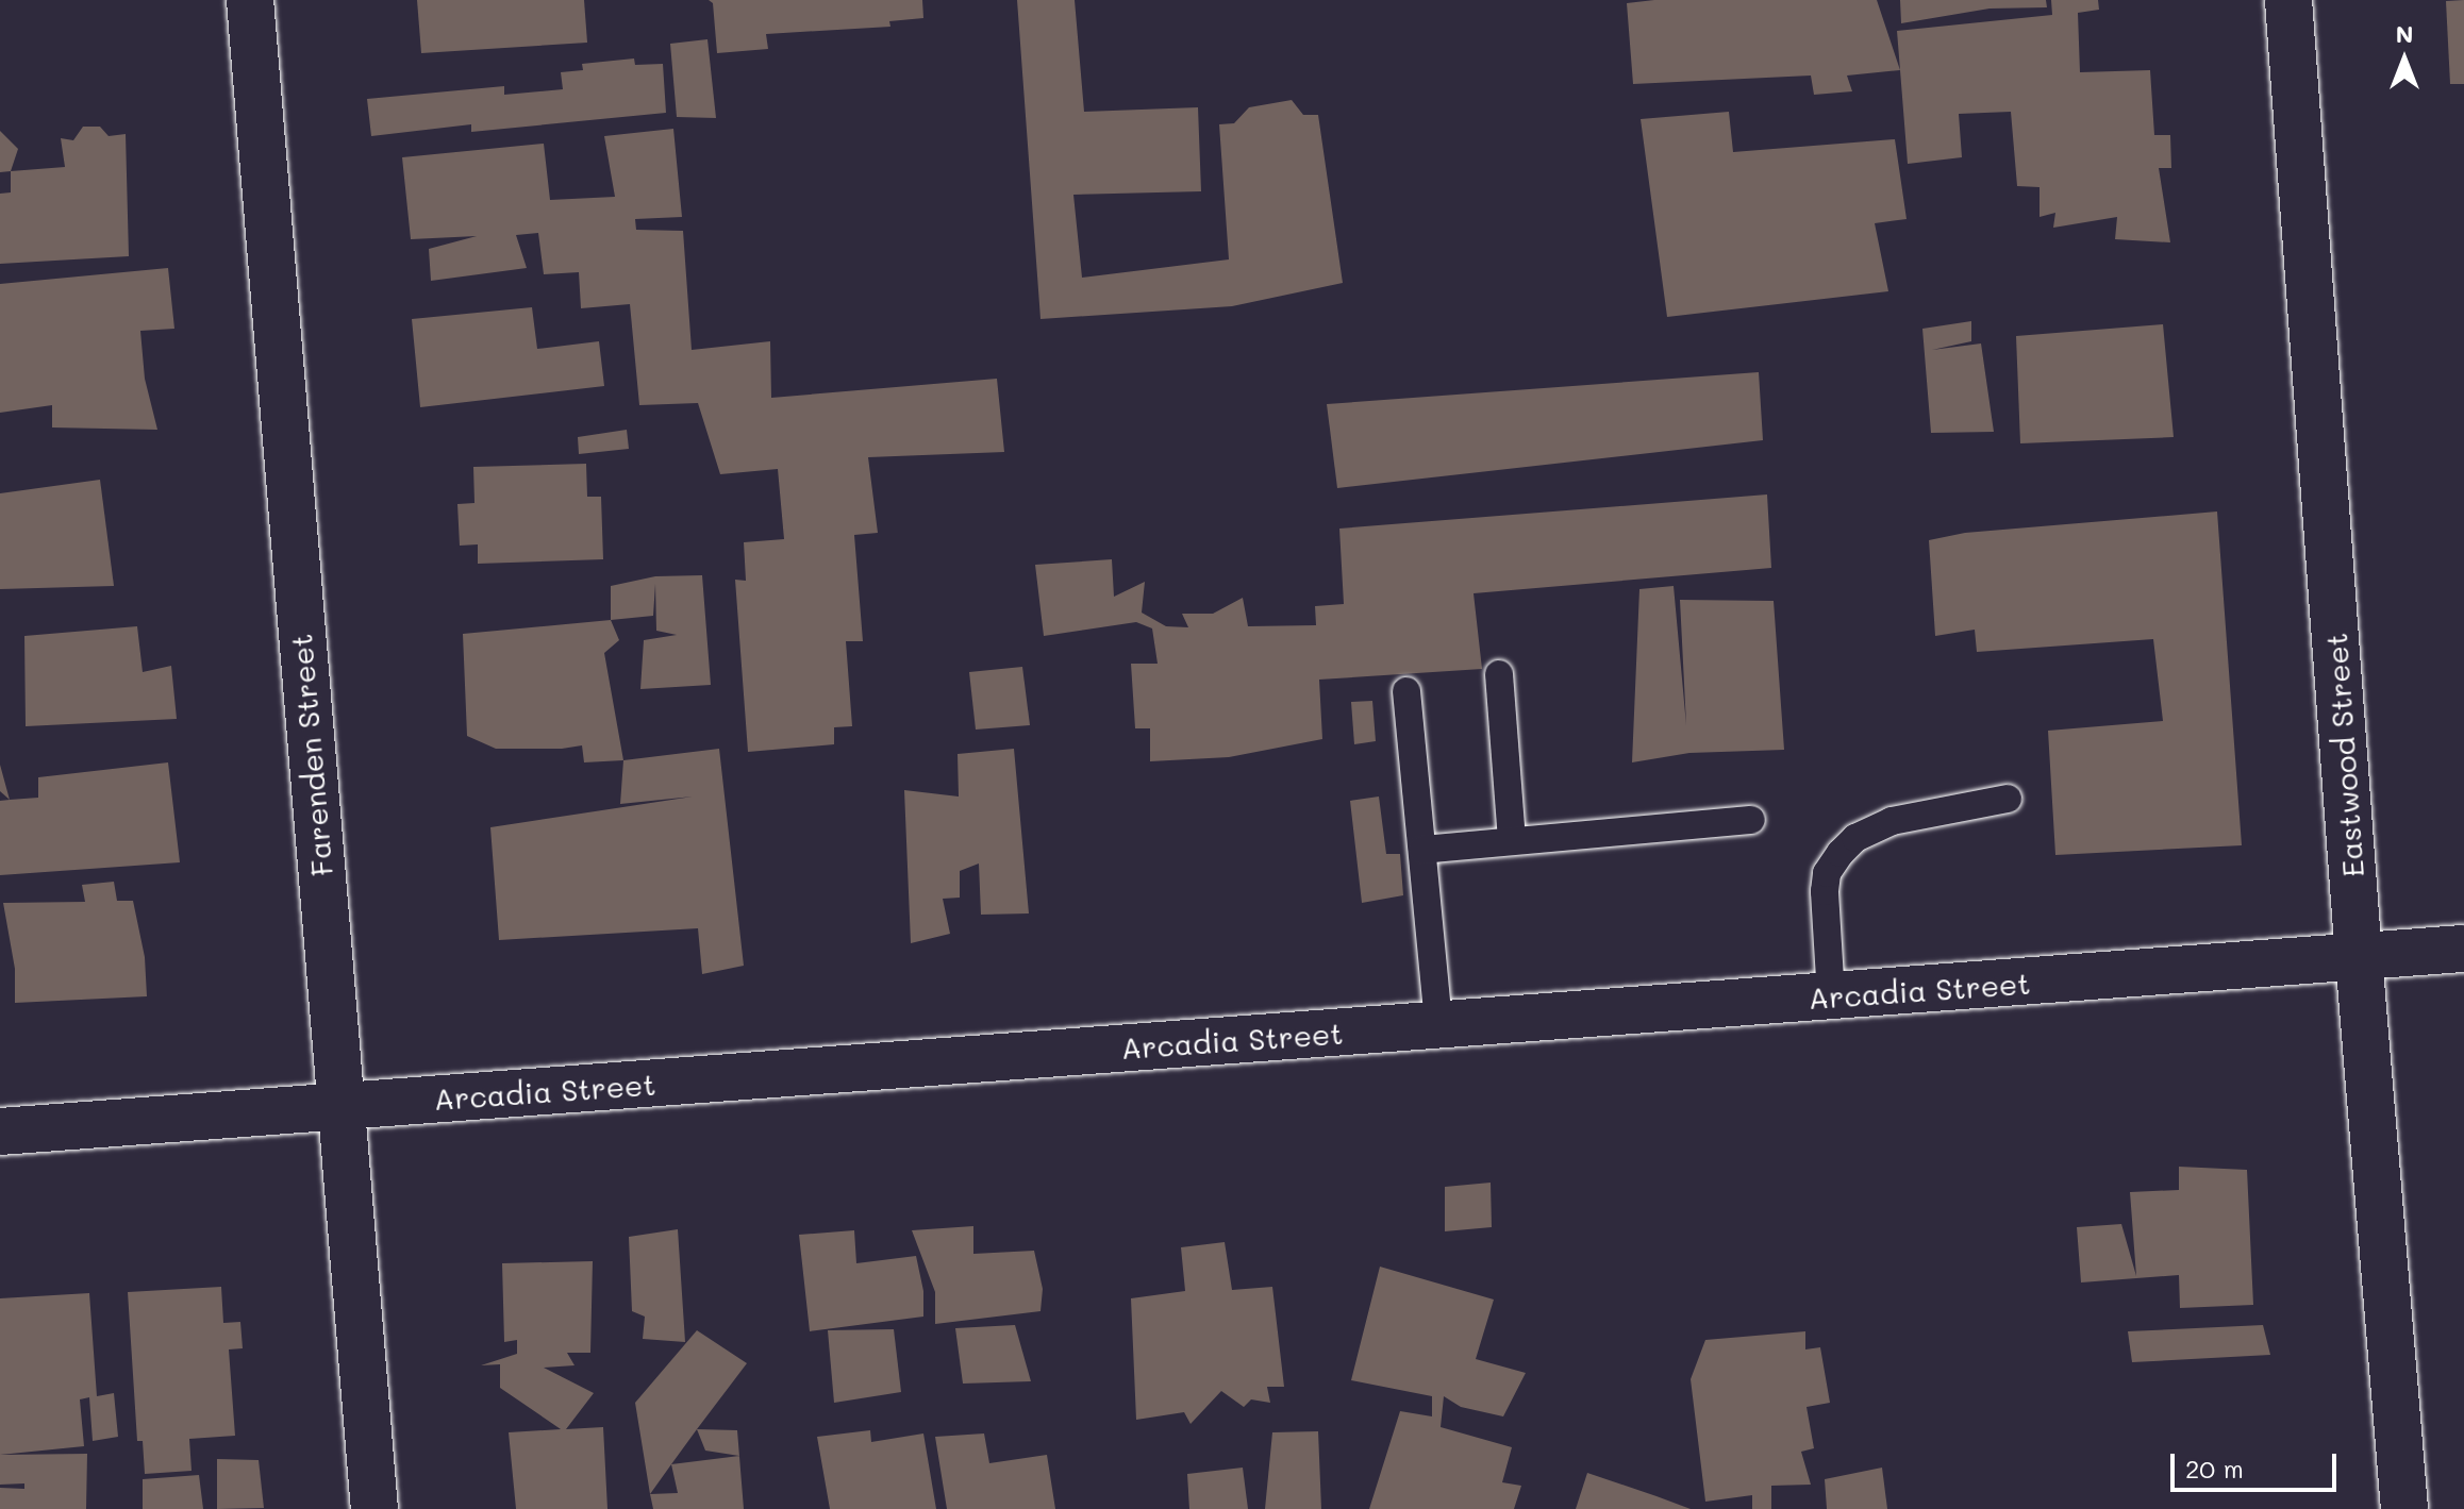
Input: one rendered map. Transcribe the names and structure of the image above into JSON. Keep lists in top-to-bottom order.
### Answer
{
  "streets": {
    "street": ["Farenden Street", "Eastwood Street", "Arcadia Street"]
  },
  "crossings": [
    ["Farenden Street", "Arcadia Street"],
    ["Eastwood Street", "Arcadia Street"]
  ],
  "scale_bar": "20 m",
  "north": "top"
}
